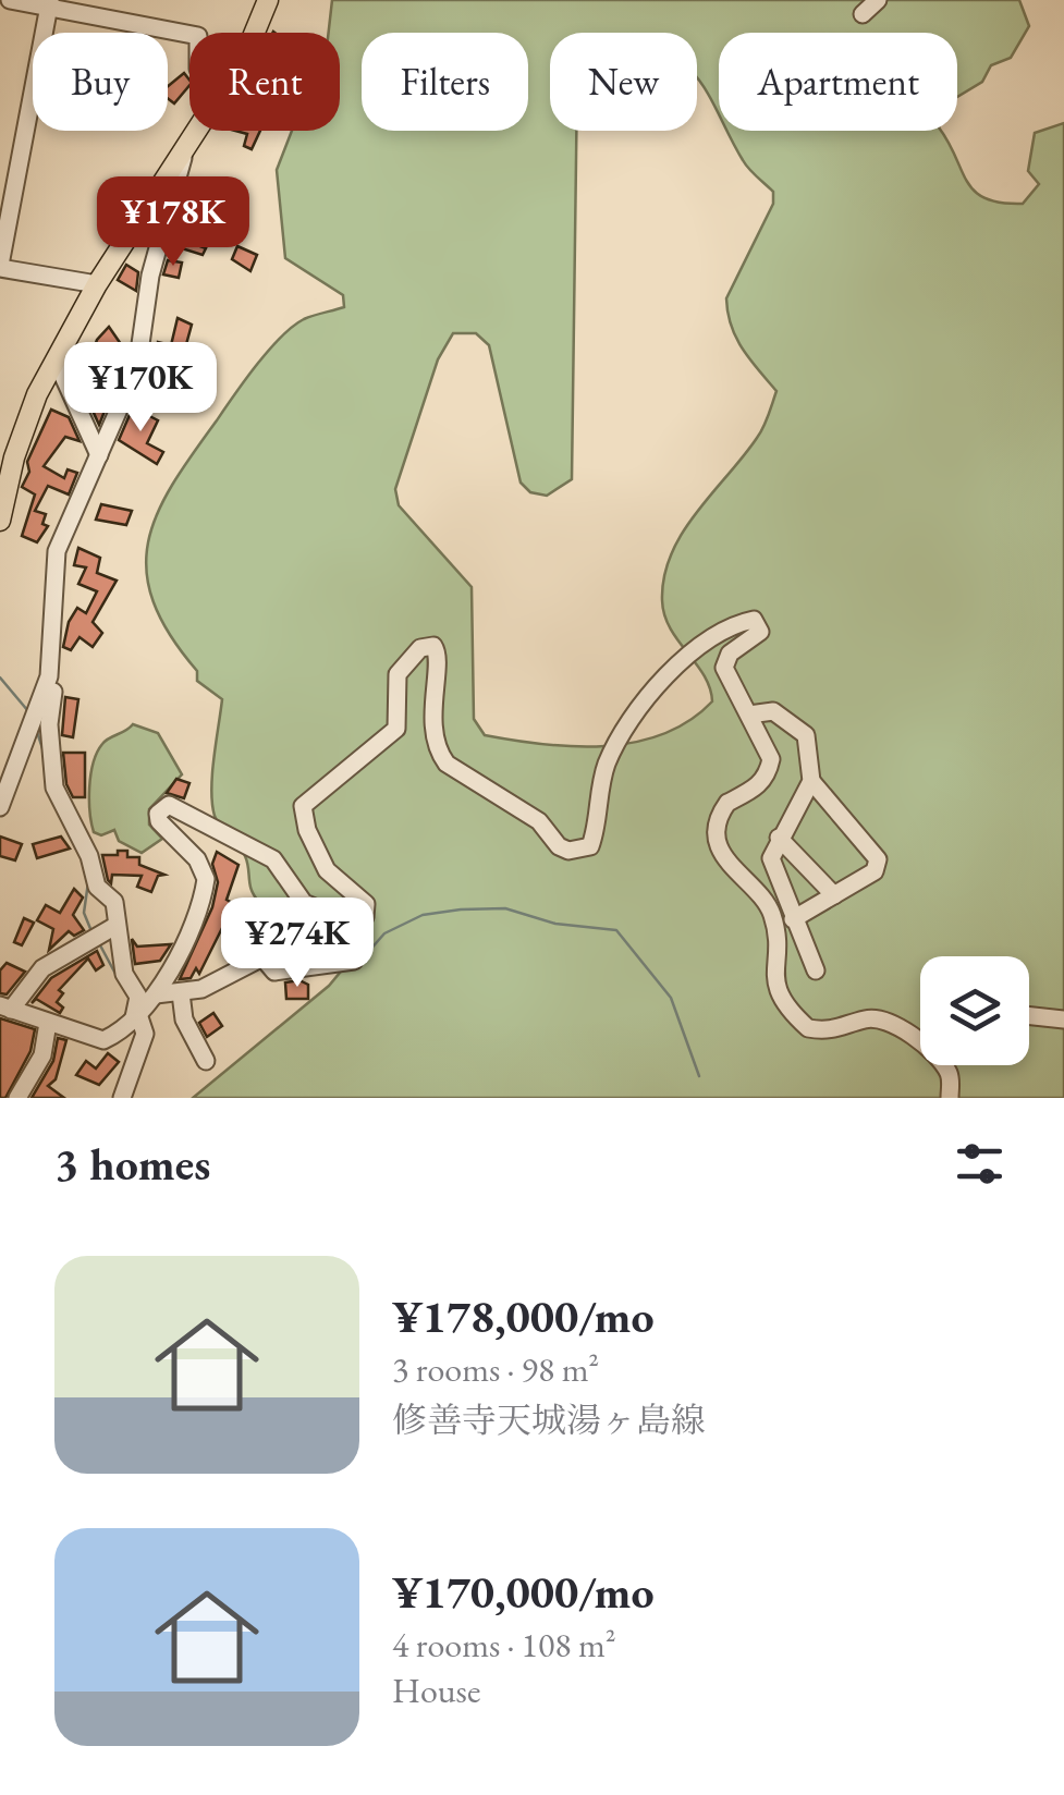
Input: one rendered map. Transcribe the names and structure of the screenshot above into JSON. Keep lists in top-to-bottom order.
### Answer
{
  "page": {
    "chip": [
      "Buy",
      "Rent",
      "Filters",
      "New",
      "Apartment"
    ],
    "price": ["¥178K", "¥170K", "¥274K"],
    "heading": "3 homes",
    "list": [
      {
        "name": "¥178,000/mo",
        "note": "3 rooms · 98 m² · 修善寺天城湯ヶ島線"
      },
      {
        "name": "¥170,000/mo",
        "note": "4 rooms · 108 m² · House"
      }
    ]
  }
}
